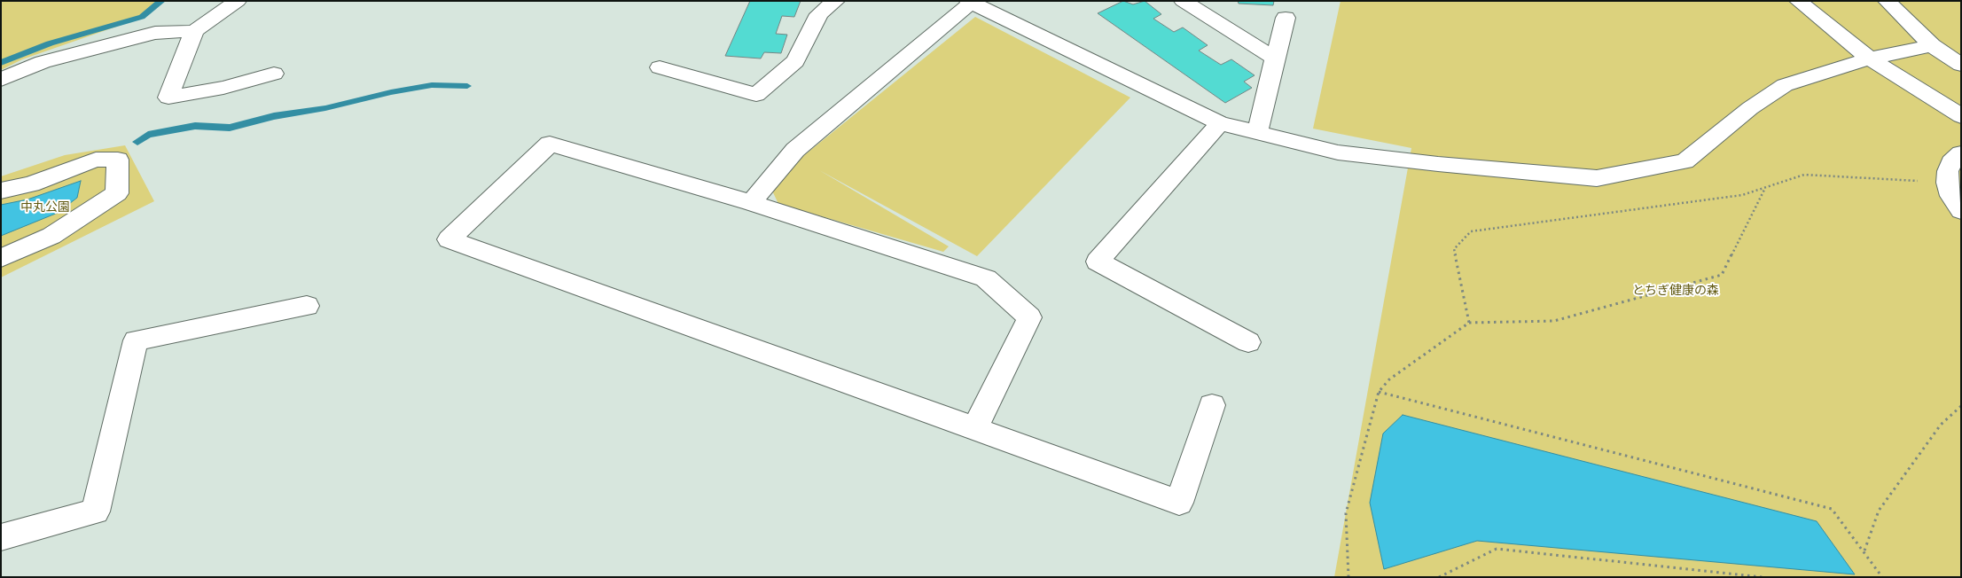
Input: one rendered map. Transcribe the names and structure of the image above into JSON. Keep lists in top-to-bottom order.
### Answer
{
  "parks": ["中丸公園", "とちぎ健康の森"]
}
